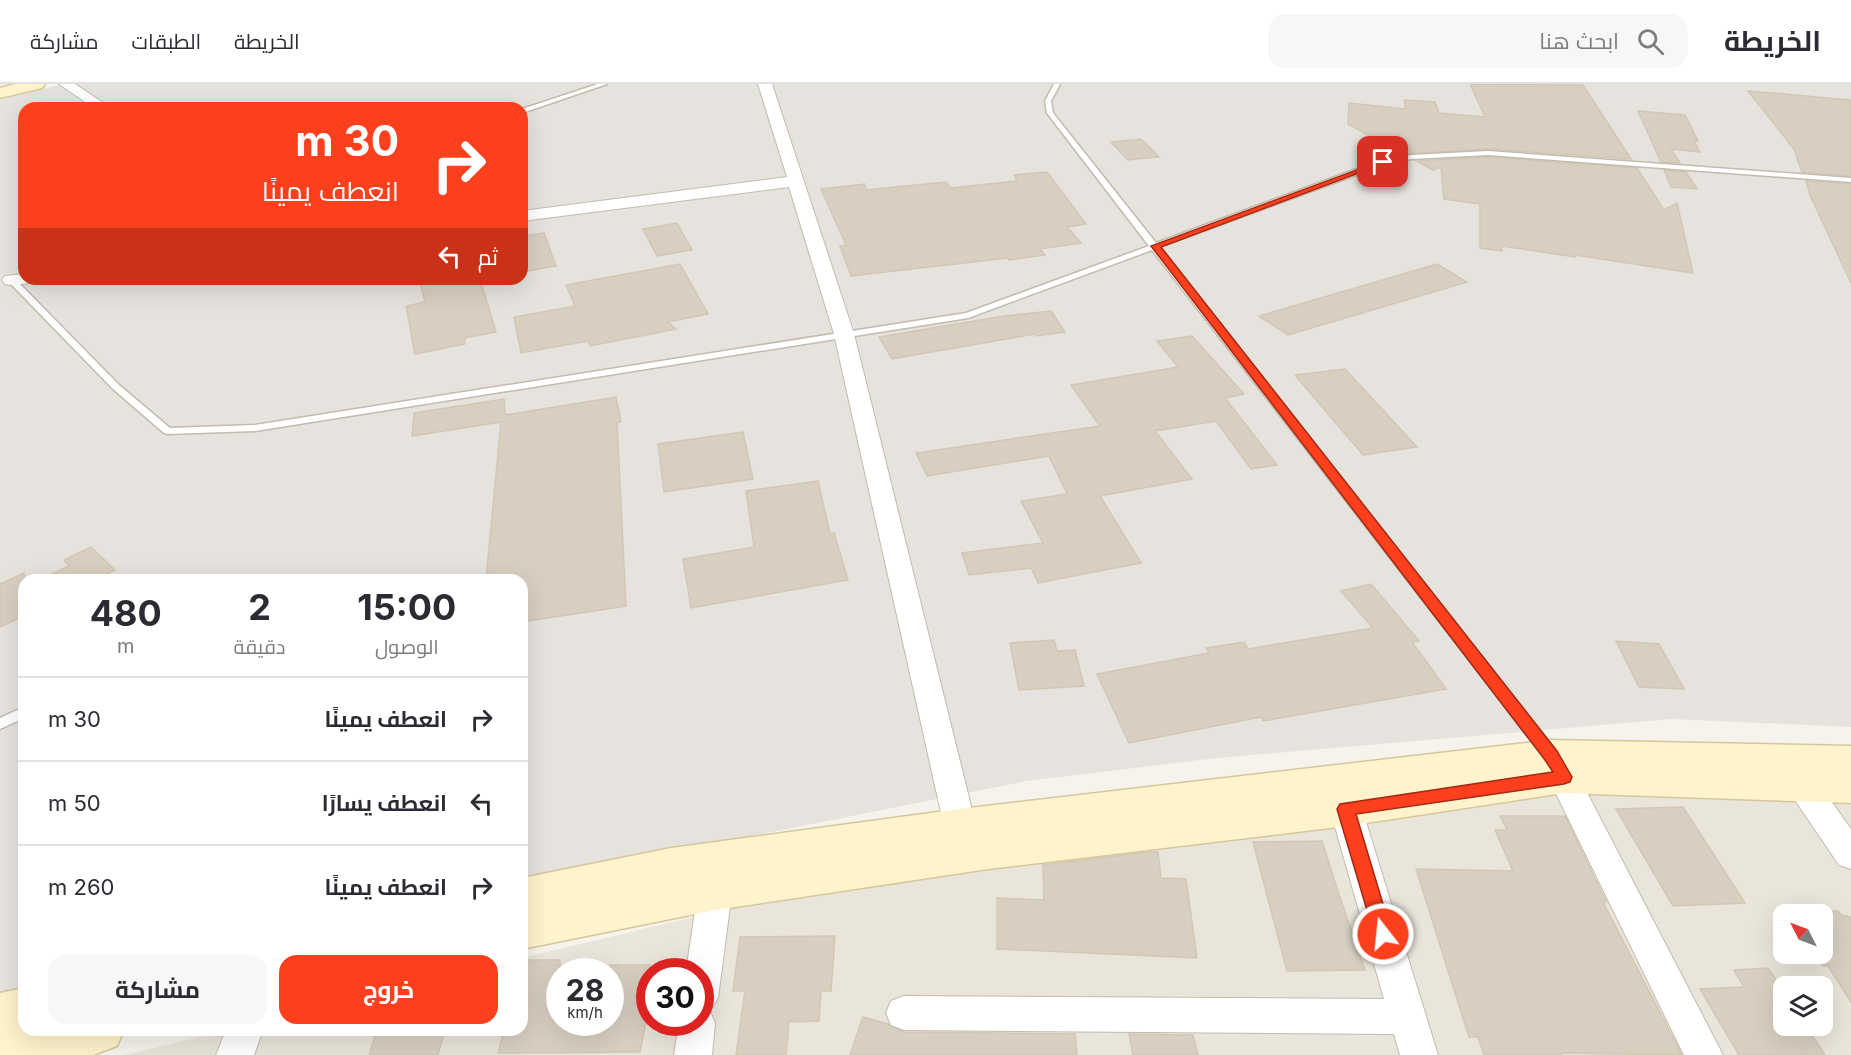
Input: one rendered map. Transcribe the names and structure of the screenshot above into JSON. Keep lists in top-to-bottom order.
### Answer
{
  "north": "top left",
  "page": {
    "header": "الخريطة",
    "search": "ابحث هنا",
    "nav": ["الخريطة", "الطبقات", "مشاركة"],
    "turn": ["30 m", "انعطف يمينًا"],
    "then": "ثم",
    "eta": [
      "15:00",
      "الوصول",
      "2",
      "دقيقة",
      "480",
      "m"
    ],
    "list": [
      {
        "name": "انعطف يمينًا",
        "value": "30 m"
      },
      {
        "name": "انعطف يسارًا",
        "value": "50 m"
      },
      {
        "name": "انعطف يمينًا",
        "value": "260 m"
      }
    ],
    "buttons": ["خروج", "مشاركة"],
    "speed": "28 km/h",
    "limit": "30"
  }
}
